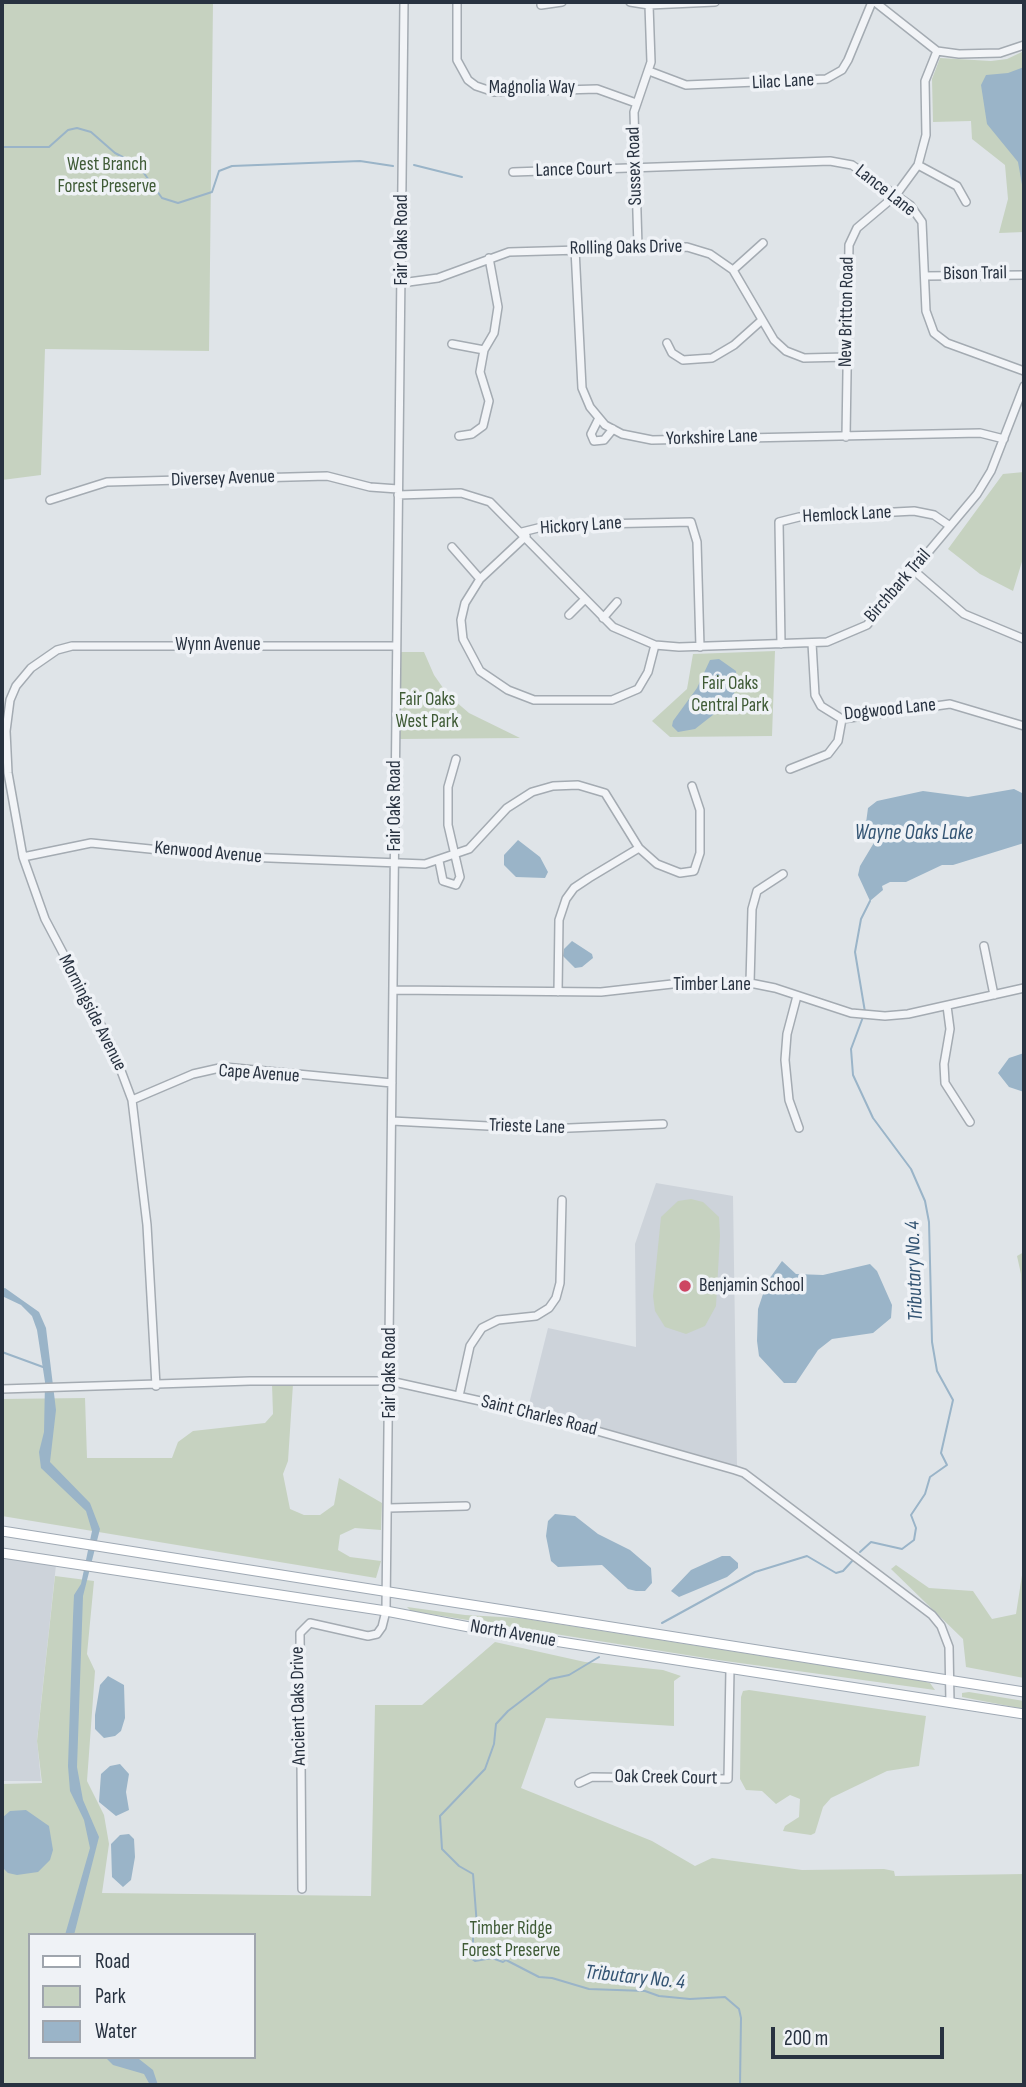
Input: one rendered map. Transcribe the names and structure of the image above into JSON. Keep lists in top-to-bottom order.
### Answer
{
  "streets": {
    "main road": ["North Avenue"],
    "street": [
      "Lilac Lane",
      "Magnolia Way",
      "Sussex Road",
      "Lance Court",
      "Lance Lane",
      "Fair Oaks Road",
      "Rolling Oaks Drive",
      "Bison Trail",
      "New Britton Road",
      "Yorkshire Lane",
      "Diversey Avenue",
      "Hemlock Lane",
      "Hickory Lane",
      "Birchbark Trail",
      "Wynn Avenue",
      "Dogwood Lane",
      "Kenwood Avenue",
      "Timber Lane",
      "Morningside Avenue",
      "Cape Avenue",
      "Trieste Lane",
      "Saint Charles Road",
      "Ancient Oaks Drive",
      "Oak Creek Court"
    ]
  },
  "crossings": [
    ["Lilac Lane", "Sussex Road"],
    ["Magnolia Way", "Sussex Road"],
    ["Sussex Road", "Lance Court"],
    ["Sussex Road", "Lance Lane"],
    ["Sussex Road", "Rolling Oaks Drive"],
    ["Lance Court", "Lance Lane"],
    ["Lance Lane", "Bison Trail"],
    ["Lance Lane", "New Britton Road"],
    ["Fair Oaks Road", "Rolling Oaks Drive"],
    ["Fair Oaks Road", "Diversey Avenue"],
    ["Fair Oaks Road", "Birchbark Trail"],
    ["Fair Oaks Road", "Wynn Avenue"],
    ["Fair Oaks Road", "Kenwood Avenue"],
    ["Fair Oaks Road", "Timber Lane"],
    ["Fair Oaks Road", "Cape Avenue"],
    ["Fair Oaks Road", "Trieste Lane"],
    ["Fair Oaks Road", "Saint Charles Road"],
    ["Fair Oaks Road", "North Avenue"],
    ["Fair Oaks Road", "Ancient Oaks Drive"],
    ["Rolling Oaks Drive", "New Britton Road"],
    ["Rolling Oaks Drive", "Yorkshire Lane"],
    ["New Britton Road", "Yorkshire Lane"],
    ["Yorkshire Lane", "Birchbark Trail"],
    ["Diversey Avenue", "Birchbark Trail"],
    ["Hemlock Lane", "Birchbark Trail"],
    ["Hickory Lane", "Birchbark Trail"],
    ["Birchbark Trail", "Dogwood Lane"],
    ["Wynn Avenue", "Morningside Avenue"],
    ["Kenwood Avenue", "Morningside Avenue"],
    ["Morningside Avenue", "Cape Avenue"],
    ["Morningside Avenue", "Saint Charles Road"],
    ["Saint Charles Road", "North Avenue"],
    ["North Avenue", "Ancient Oaks Drive"],
    ["North Avenue", "Oak Creek Court"]
  ],
  "water": ["Wayne Oaks Lake", "Tributary No. 4"],
  "parks": [
    "West Branch Forest Preserve",
    "Fair Oaks Central Park",
    "Fair Oaks West Park",
    "Timber Ridge Forest Preserve"
  ],
  "places": ["Benjamin School"],
  "legend": ["Road", "Park", "Water"],
  "scale_bar": "200 m"
}
